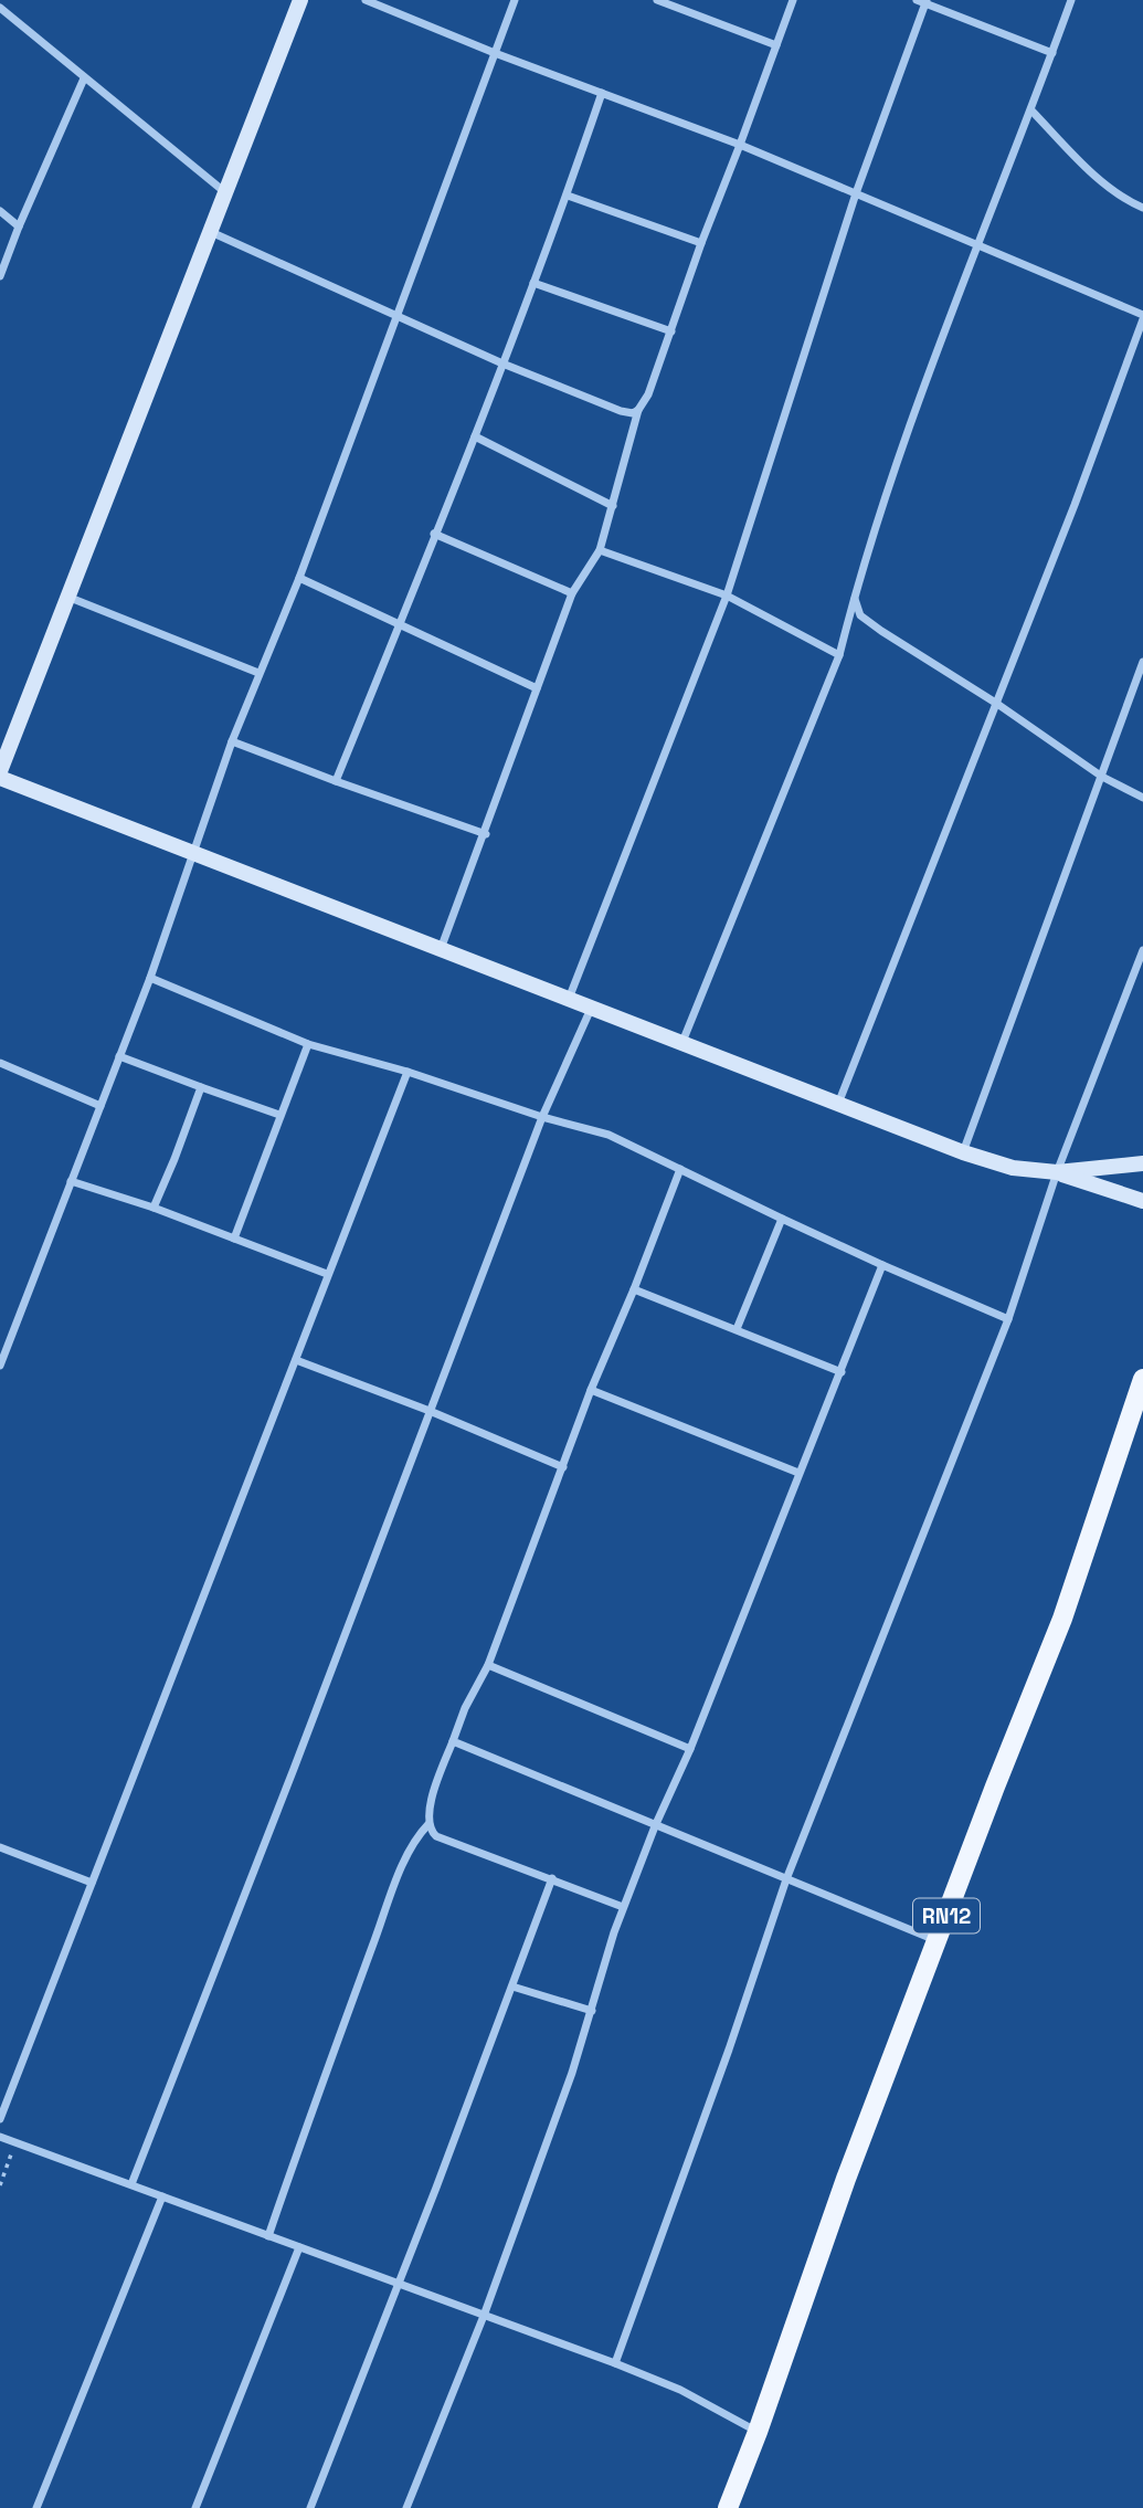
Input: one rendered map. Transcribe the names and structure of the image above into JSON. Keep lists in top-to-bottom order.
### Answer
{
  "streets": {
    "main road": ["RN12"]
  }
}
